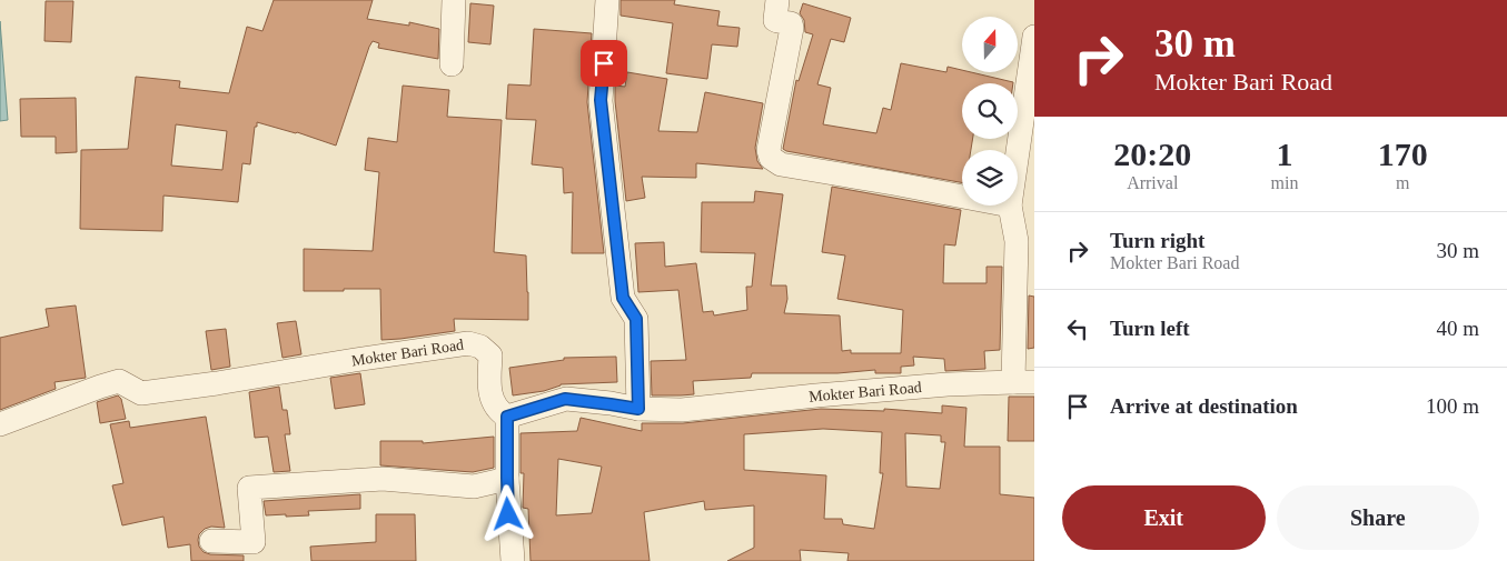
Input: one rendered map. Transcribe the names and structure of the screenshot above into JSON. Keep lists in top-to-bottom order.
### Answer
{
  "streets": {
    "street": ["Mokter Bari Road"]
  },
  "north": "top",
  "page": {
    "turn": ["30 m", "Mokter Bari Road"],
    "eta": [
      "20:20",
      "Arrival",
      "1",
      "min",
      "170",
      "m"
    ],
    "list": [
      {
        "name": "Turn right",
        "note": "Mokter Bari Road",
        "value": "30 m"
      },
      {
        "name": "Turn left",
        "value": "40 m"
      },
      {
        "name": "Arrive at destination",
        "value": "100 m"
      }
    ],
    "buttons": ["Exit", "Share"]
  }
}
